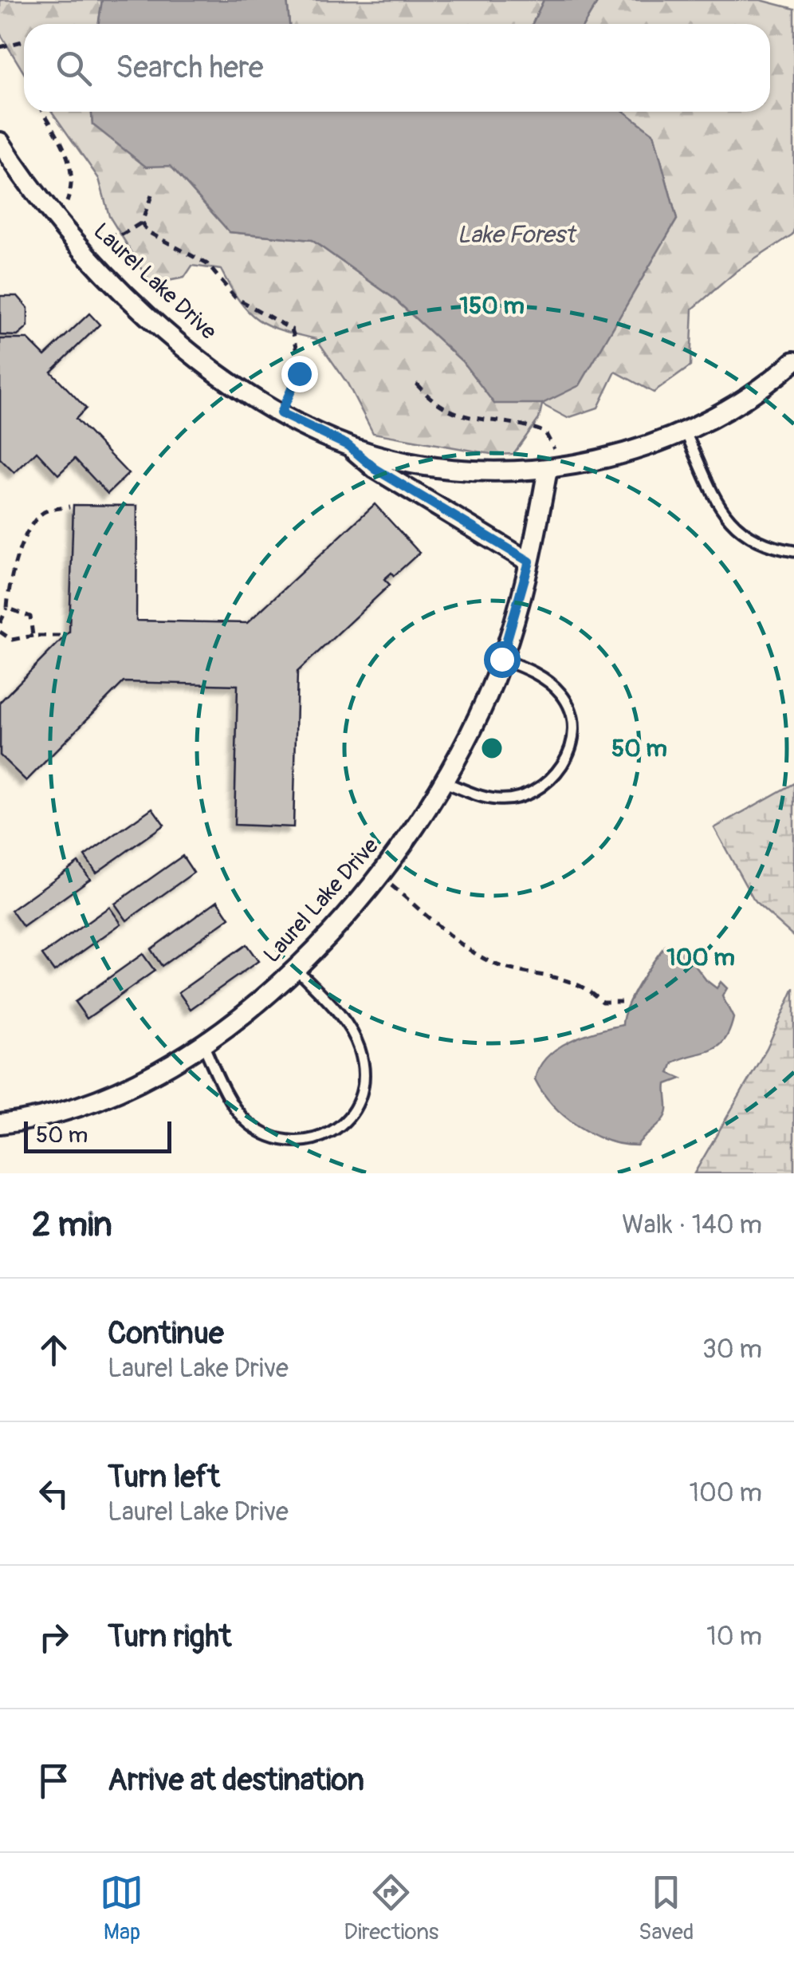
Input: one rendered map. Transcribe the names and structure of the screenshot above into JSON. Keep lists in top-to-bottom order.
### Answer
{
  "streets": {
    "street": ["Laurel Lake Drive"]
  },
  "water": ["Lake Forest"],
  "scale_bar": "50 m",
  "page": {
    "search": "Search here",
    "scale": "50 m",
    "heading": ["2 min", "Walk · 140 m"],
    "list": [
      ["Continue", "Laurel Lake Drive", "30 m"],
      ["Turn left", "Laurel Lake Drive", "100 m"],
      ["Turn right", "10 m"],
      "Arrive at destination"
    ],
    "nav": ["Map", "Directions", "Saved"]
  },
  "rings": ["150 m", "50 m", "100 m"]
}
